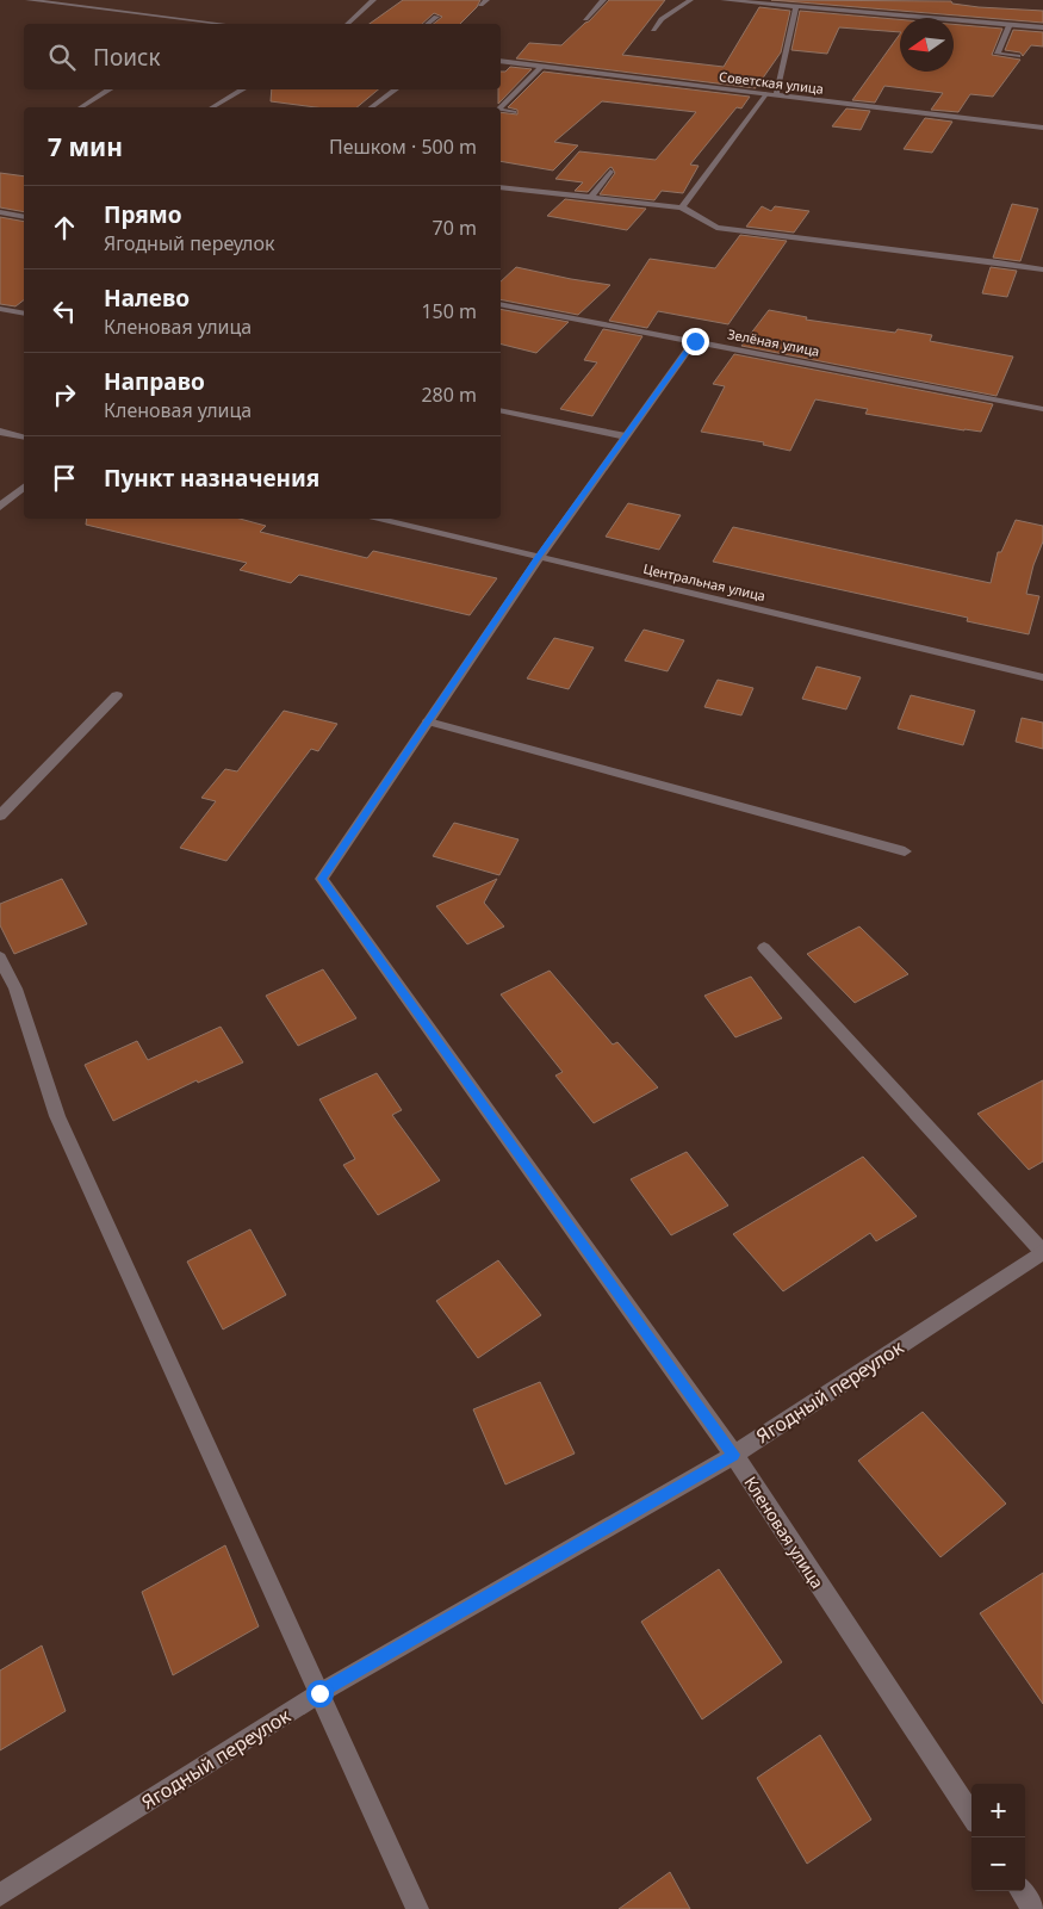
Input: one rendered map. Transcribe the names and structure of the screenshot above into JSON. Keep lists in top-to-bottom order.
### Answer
{
  "streets": {
    "street": [
      "Советская улица",
      "Зелёная улица",
      "Центральная улица",
      "Ягодный переулок",
      "Кленовая улица"
    ]
  },
  "crossings": [
    ["Зелёная улица", "Кленовая улица"],
    ["Центральная улица", "Кленовая улица"],
    ["Ягодный переулок", "Кленовая улица"]
  ],
  "north": "left",
  "page": {
    "search": "Поиск",
    "heading": ["7 мин", "Пешком · 500 m"],
    "list": [
      ["Прямо", "Ягодный переулок", "70 m"],
      ["Налево", "Кленовая улица", "150 m"],
      ["Направо", "Кленовая улица", "280 m"],
      "Пункт назначения"
    ],
    "map_buttons": ["+", "−"]
  }
}
